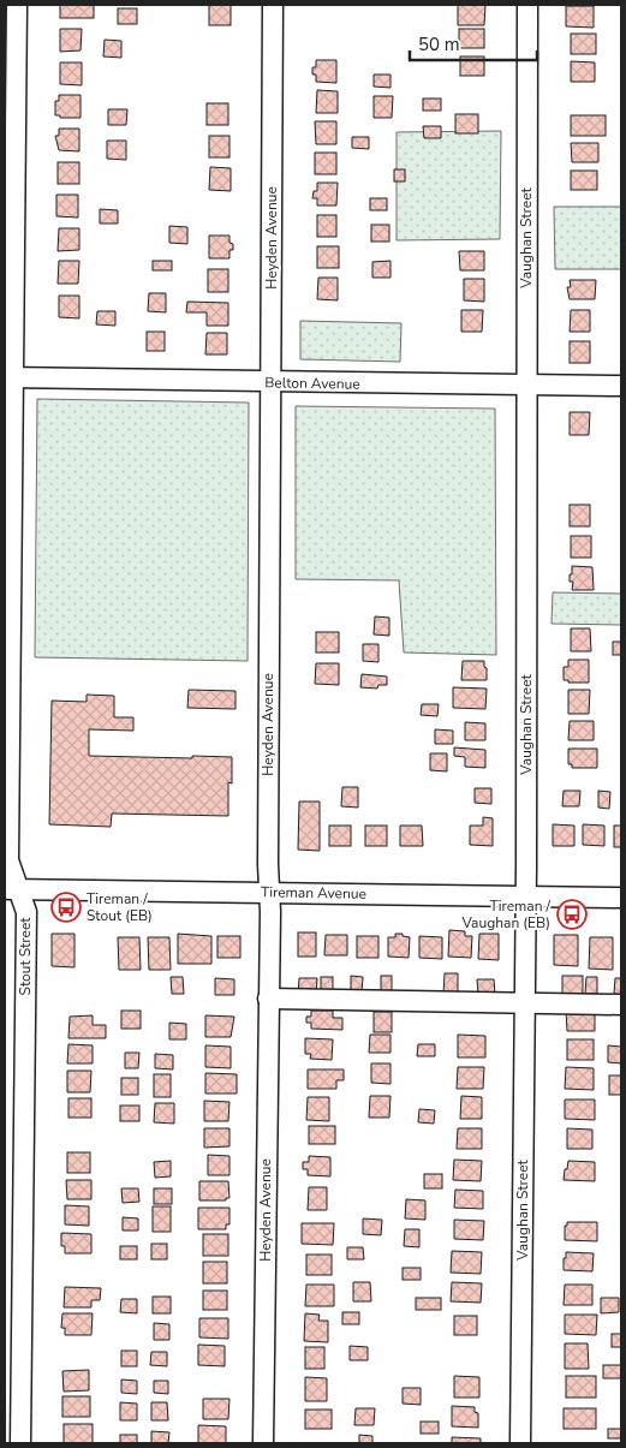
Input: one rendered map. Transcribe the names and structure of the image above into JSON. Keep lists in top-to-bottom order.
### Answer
{
  "streets": {
    "street": [
      "Heyden Avenue",
      "Vaughan Street",
      "Belton Avenue",
      "Tireman Avenue",
      "Stout Street"
    ]
  },
  "crossings": [
    ["Heyden Avenue", "Belton Avenue"],
    ["Heyden Avenue", "Tireman Avenue"],
    ["Vaughan Street", "Belton Avenue"],
    ["Vaughan Street", "Tireman Avenue"],
    ["Belton Avenue", "Stout Street"],
    ["Tireman Avenue", "Stout Street"]
  ],
  "places": {
    "bus stop": ["Tireman / Stout (EB)", "Tireman / Vaughan (EB)"]
  },
  "scale_bar": "50 m"
}
